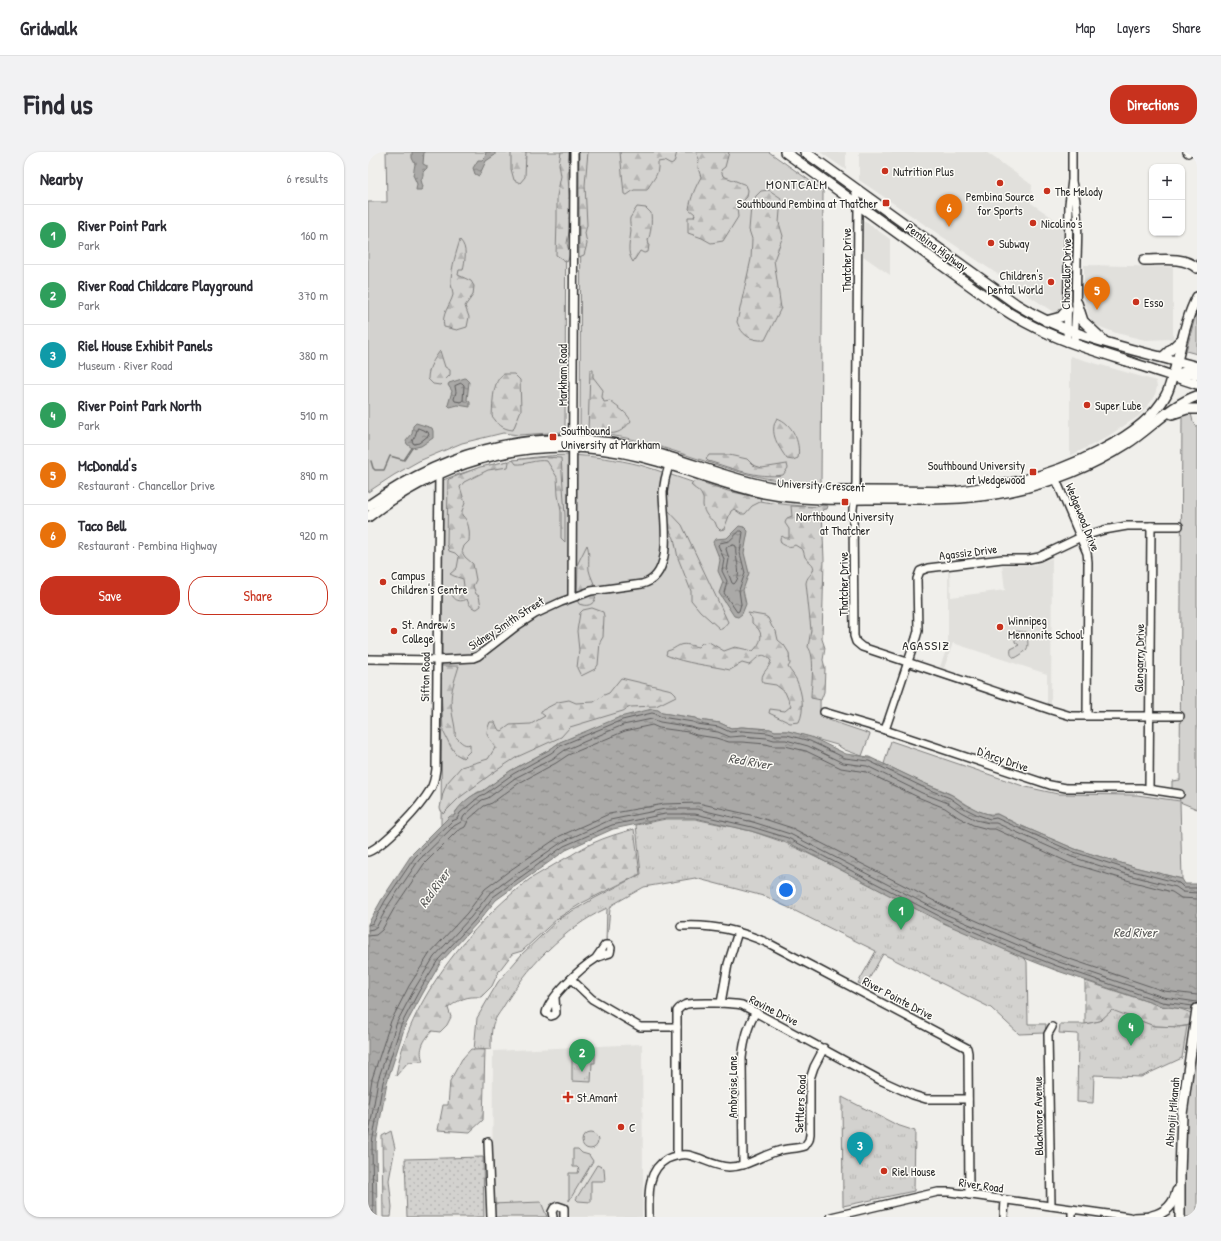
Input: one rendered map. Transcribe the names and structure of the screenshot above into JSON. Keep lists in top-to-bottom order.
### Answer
{
  "streets": {
    "main road": ["Pembina Highway", "University Crescent", "Abinojii Mikanah"],
    "street": [
      "Thatcher Drive",
      "Chancellor Drive",
      "Markham Road",
      "Wedgewood Drive",
      "Agassiz Drive",
      "Sidney Smith Street",
      "Glengarry Drive",
      "Sifton Road",
      "D'Arcy Drive",
      "River Pointe Drive",
      "Ravine Drive",
      "Ambroise Lane",
      "Settlers Road",
      "Blackmore Avenue",
      "River Road"
    ]
  },
  "crossings": [
    ["Pembina Highway", "Thatcher Drive"],
    ["Pembina Highway", "Chancellor Drive"],
    ["Pembina Highway", "University Crescent"],
    ["Thatcher Drive", "University Crescent"],
    ["Thatcher Drive", "Wedgewood Drive"],
    ["Thatcher Drive", "Agassiz Drive"],
    ["Thatcher Drive", "Glengarry Drive"],
    ["Markham Road", "University Crescent"],
    ["Markham Road", "Sidney Smith Street"],
    ["University Crescent", "Wedgewood Drive"],
    ["University Crescent", "Sidney Smith Street"],
    ["University Crescent", "Sifton Road"],
    ["Wedgewood Drive", "Agassiz Drive"],
    ["Agassiz Drive", "Glengarry Drive"],
    ["Agassiz Drive", "D'Arcy Drive"],
    ["Sidney Smith Street", "Sifton Road"],
    ["Glengarry Drive", "D'Arcy Drive"],
    ["River Pointe Drive", "Ravine Drive"],
    ["River Pointe Drive", "River Road"],
    ["Ravine Drive", "Ambroise Lane"],
    ["Ravine Drive", "Settlers Road"],
    ["Ambroise Lane", "Settlers Road"],
    ["Blackmore Avenue", "River Road"]
  ],
  "districts": ["MONTCALM", "AGASSIZ"],
  "water": ["Red River"],
  "places": {
    "other": [
      "Nutrition Plus",
      "Pembina Source for Sports",
      "The Melody",
      "Nicolino's",
      "Subway",
      "Children's Dental World",
      "Esso",
      "Super Lube",
      "Campus Children's Centre",
      "Winnipeg Mennonite School",
      "St. Andrew’s College",
      "C",
      "Riel House"
    ],
    "transit": [
      "Southbound Pembina at Thatcher",
      "Southbound University at Markham",
      "Southbound University at Wedgewood",
      "Northbound University at Thatcher"
    ],
    "health": ["St.Amant"]
  },
  "page": {
    "header": "Gridwalk",
    "nav": ["Map", "Layers", "Share"],
    "title": "Find us",
    "buttons": [
      "Directions",
      ["Save", "Share"]
    ],
    "heading": ["Nearby", "6 results"],
    "map_buttons": ["+", "−"],
    "pins": [
      "6",
      "5",
      "1",
      "4",
      "2",
      "3"
    ],
    "list": [
      {
        "mark": "1",
        "name": "River Point Park",
        "note": "Park",
        "value": "160 m"
      },
      {
        "mark": "2",
        "name": "River Road Childcare Playground",
        "note": "Park",
        "value": "370 m"
      },
      {
        "mark": "3",
        "name": "Riel House Exhibit Panels",
        "note": "Museum · River Road",
        "value": "380 m"
      },
      {
        "mark": "4",
        "name": "River Point Park North",
        "note": "Park",
        "value": "510 m"
      },
      {
        "mark": "5",
        "name": "McDonald's",
        "note": "Restaurant · Chancellor Drive",
        "value": "890 m"
      },
      {
        "mark": "6",
        "name": "Taco Bell",
        "note": "Restaurant · Pembina Highway",
        "value": "920 m"
      }
    ]
  }
}
